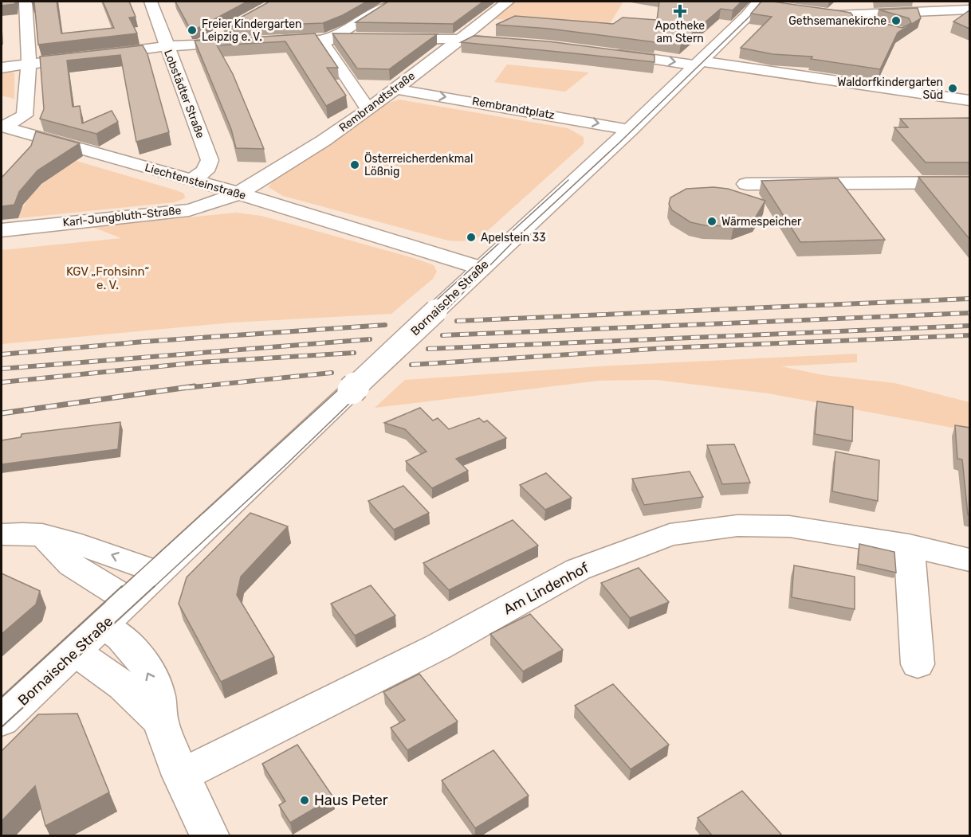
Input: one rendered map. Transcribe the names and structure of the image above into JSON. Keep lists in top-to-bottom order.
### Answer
{
  "streets": {
    "street": [
      "Lobstädter Straße",
      "Rembrandtstraße",
      "Rembrandtplatz",
      "Liechtensteinstraße",
      "Karl-Jungbluth-Straße",
      "Bornaische Straße",
      "Am Lindenhof"
    ]
  },
  "crossings": [
    ["Lobstädter Straße", "Liechtensteinstraße"],
    ["Rembrandtstraße", "Rembrandtplatz"],
    ["Rembrandtstraße", "Liechtensteinstraße"],
    ["Rembrandtstraße", "Karl-Jungbluth-Straße"],
    ["Rembrandtplatz", "Bornaische Straße"],
    ["Liechtensteinstraße", "Karl-Jungbluth-Straße"],
    ["Liechtensteinstraße", "Bornaische Straße"]
  ],
  "parks": ["KGV „Frohsinn“ e. V."],
  "places": {
    "health": ["Apotheke am Stern"],
    "other": [
      "Gethsemanekirche",
      "Freier Kindergarten Leipzig e. V.",
      "Waldorfkindergarten Süd",
      "Österreicherdenkmal Lößnig",
      "Wärmespeicher",
      "Apelstein 33",
      "Haus Peter"
    ]
  }
}
